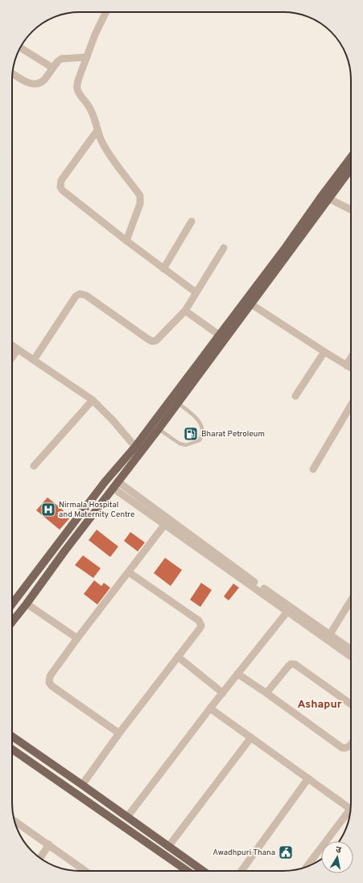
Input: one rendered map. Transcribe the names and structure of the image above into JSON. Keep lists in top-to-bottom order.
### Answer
{
  "districts": ["Ashapur"],
  "places": {
    "fuel station": ["Bharat Petroleum"],
    "hospital": ["Nirmala Hospital and Maternity Centre"],
    "public building": ["Awadhpuri Thana"]
  },
  "north": "top"
}
